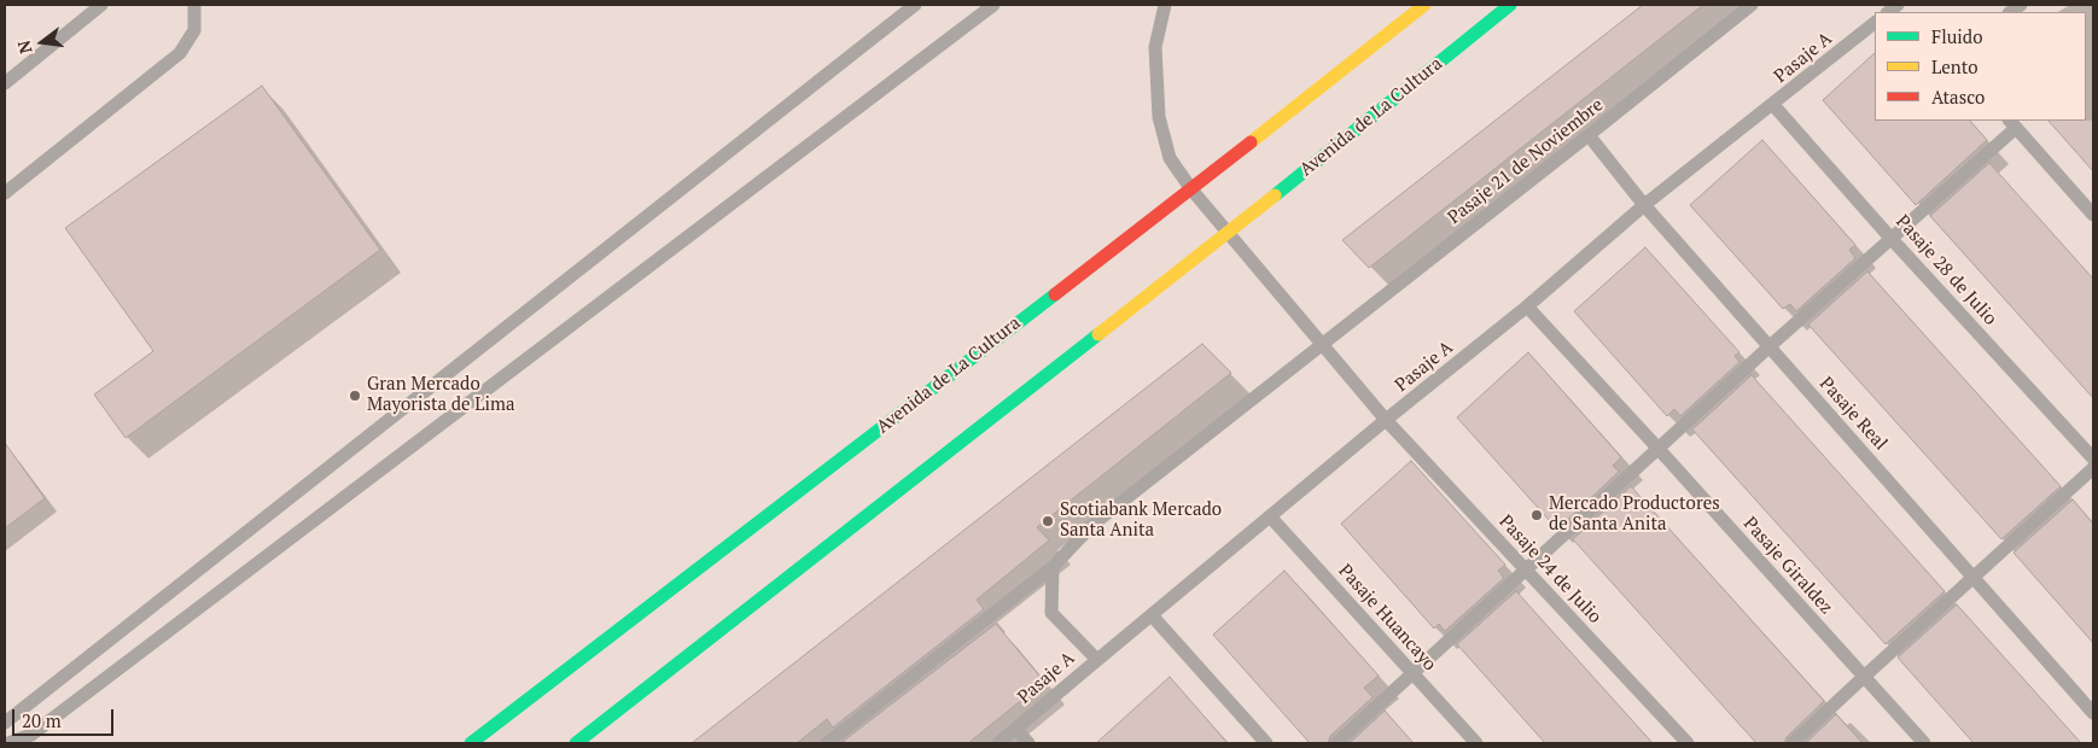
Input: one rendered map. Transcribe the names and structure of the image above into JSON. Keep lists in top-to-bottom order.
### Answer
{
  "streets": {
    "main road": ["Avenida de La Cultura"],
    "lane": [
      "Pasaje A",
      "Pasaje 21 de Noviembre",
      "Pasaje 28 de Julio",
      "Pasaje Real",
      "Pasaje Giraldez",
      "Pasaje 24 de Julio",
      "Pasaje Huancayo"
    ]
  },
  "crossings": [
    ["Pasaje A", "Pasaje 28 de Julio"],
    ["Pasaje A", "Pasaje Real"],
    ["Pasaje A", "Pasaje Giraldez"],
    ["Pasaje A", "Pasaje 24 de Julio"],
    ["Pasaje A", "Pasaje Huancayo"],
    ["Avenida de La Cultura", "Pasaje 24 de Julio"],
    ["Pasaje 21 de Noviembre", "Pasaje Real"],
    ["Pasaje 21 de Noviembre", "Pasaje 24 de Julio"]
  ],
  "places": ["Gran Mercado Mayorista de Lima", "Mercado Productores de Santa Anita", "Scotiabank Mercado Santa Anita"],
  "legend": ["Fluido", "Lento", "Atasco"],
  "scale_bar": "20 m",
  "north": "left"
}
